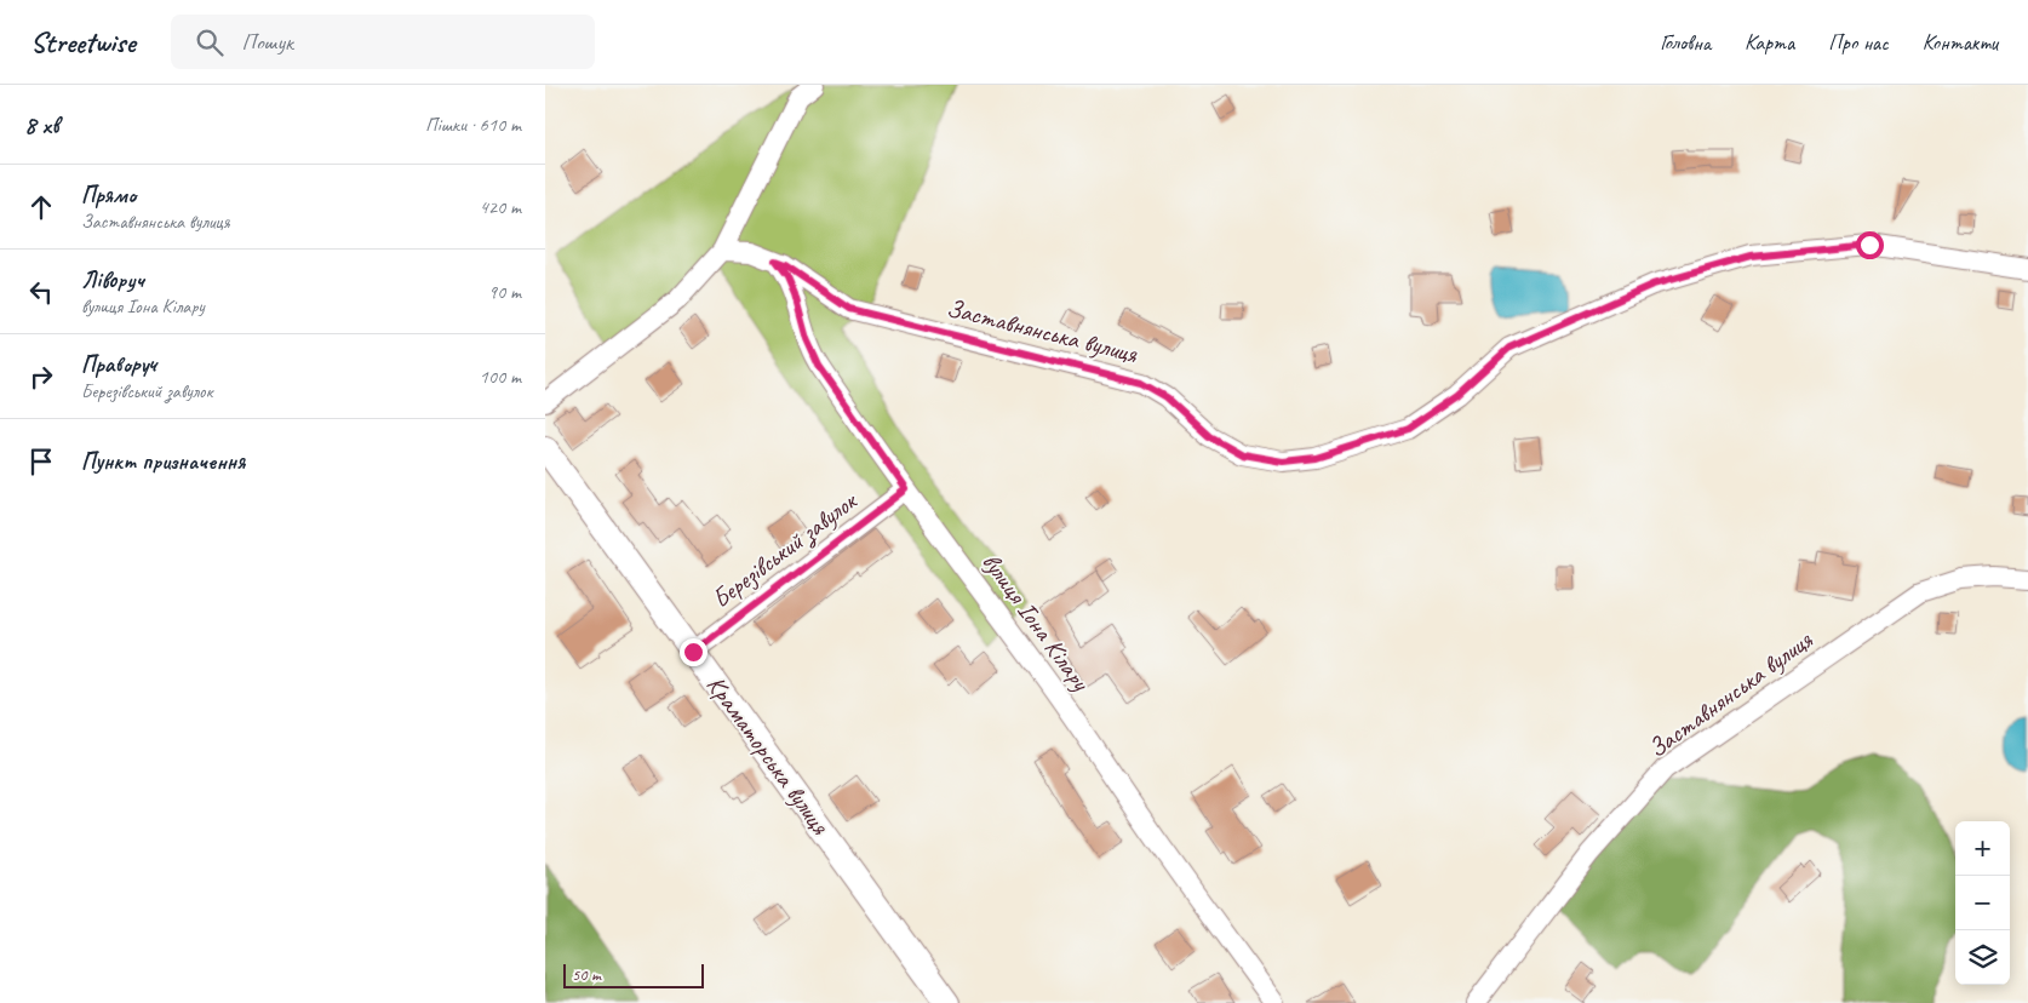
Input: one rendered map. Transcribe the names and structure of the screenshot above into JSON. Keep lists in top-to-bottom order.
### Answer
{
  "streets": {
    "street": [
      "Заставнянська вулиця",
      "Березівський завулок",
      "вулиця Іона Кілару",
      "Краматорська вулиця"
    ]
  },
  "crossings": [
    ["Заставнянська вулиця", "вулиця Іона Кілару"],
    ["Березівський завулок", "вулиця Іона Кілару"],
    ["Березівський завулок", "Краматорська вулиця"]
  ],
  "scale_bar": "50 m",
  "page": {
    "header": "Streetwise",
    "search": "Пошук",
    "nav": [
      "Головна",
      "Карта",
      "Про нас",
      "Контакти"
    ],
    "heading": ["8 хв", "Пішки · 610 m"],
    "list": [
      ["Прямо", "Заставнянська вулиця", "420 m"],
      ["Ліворуч", "вулиця Іона Кілару", "90 m"],
      ["Праворуч", "Березівський завулок", "100 m"],
      "Пункт призначення"
    ],
    "map_buttons": ["+", "−"],
    "scale": "50 m"
  }
}
